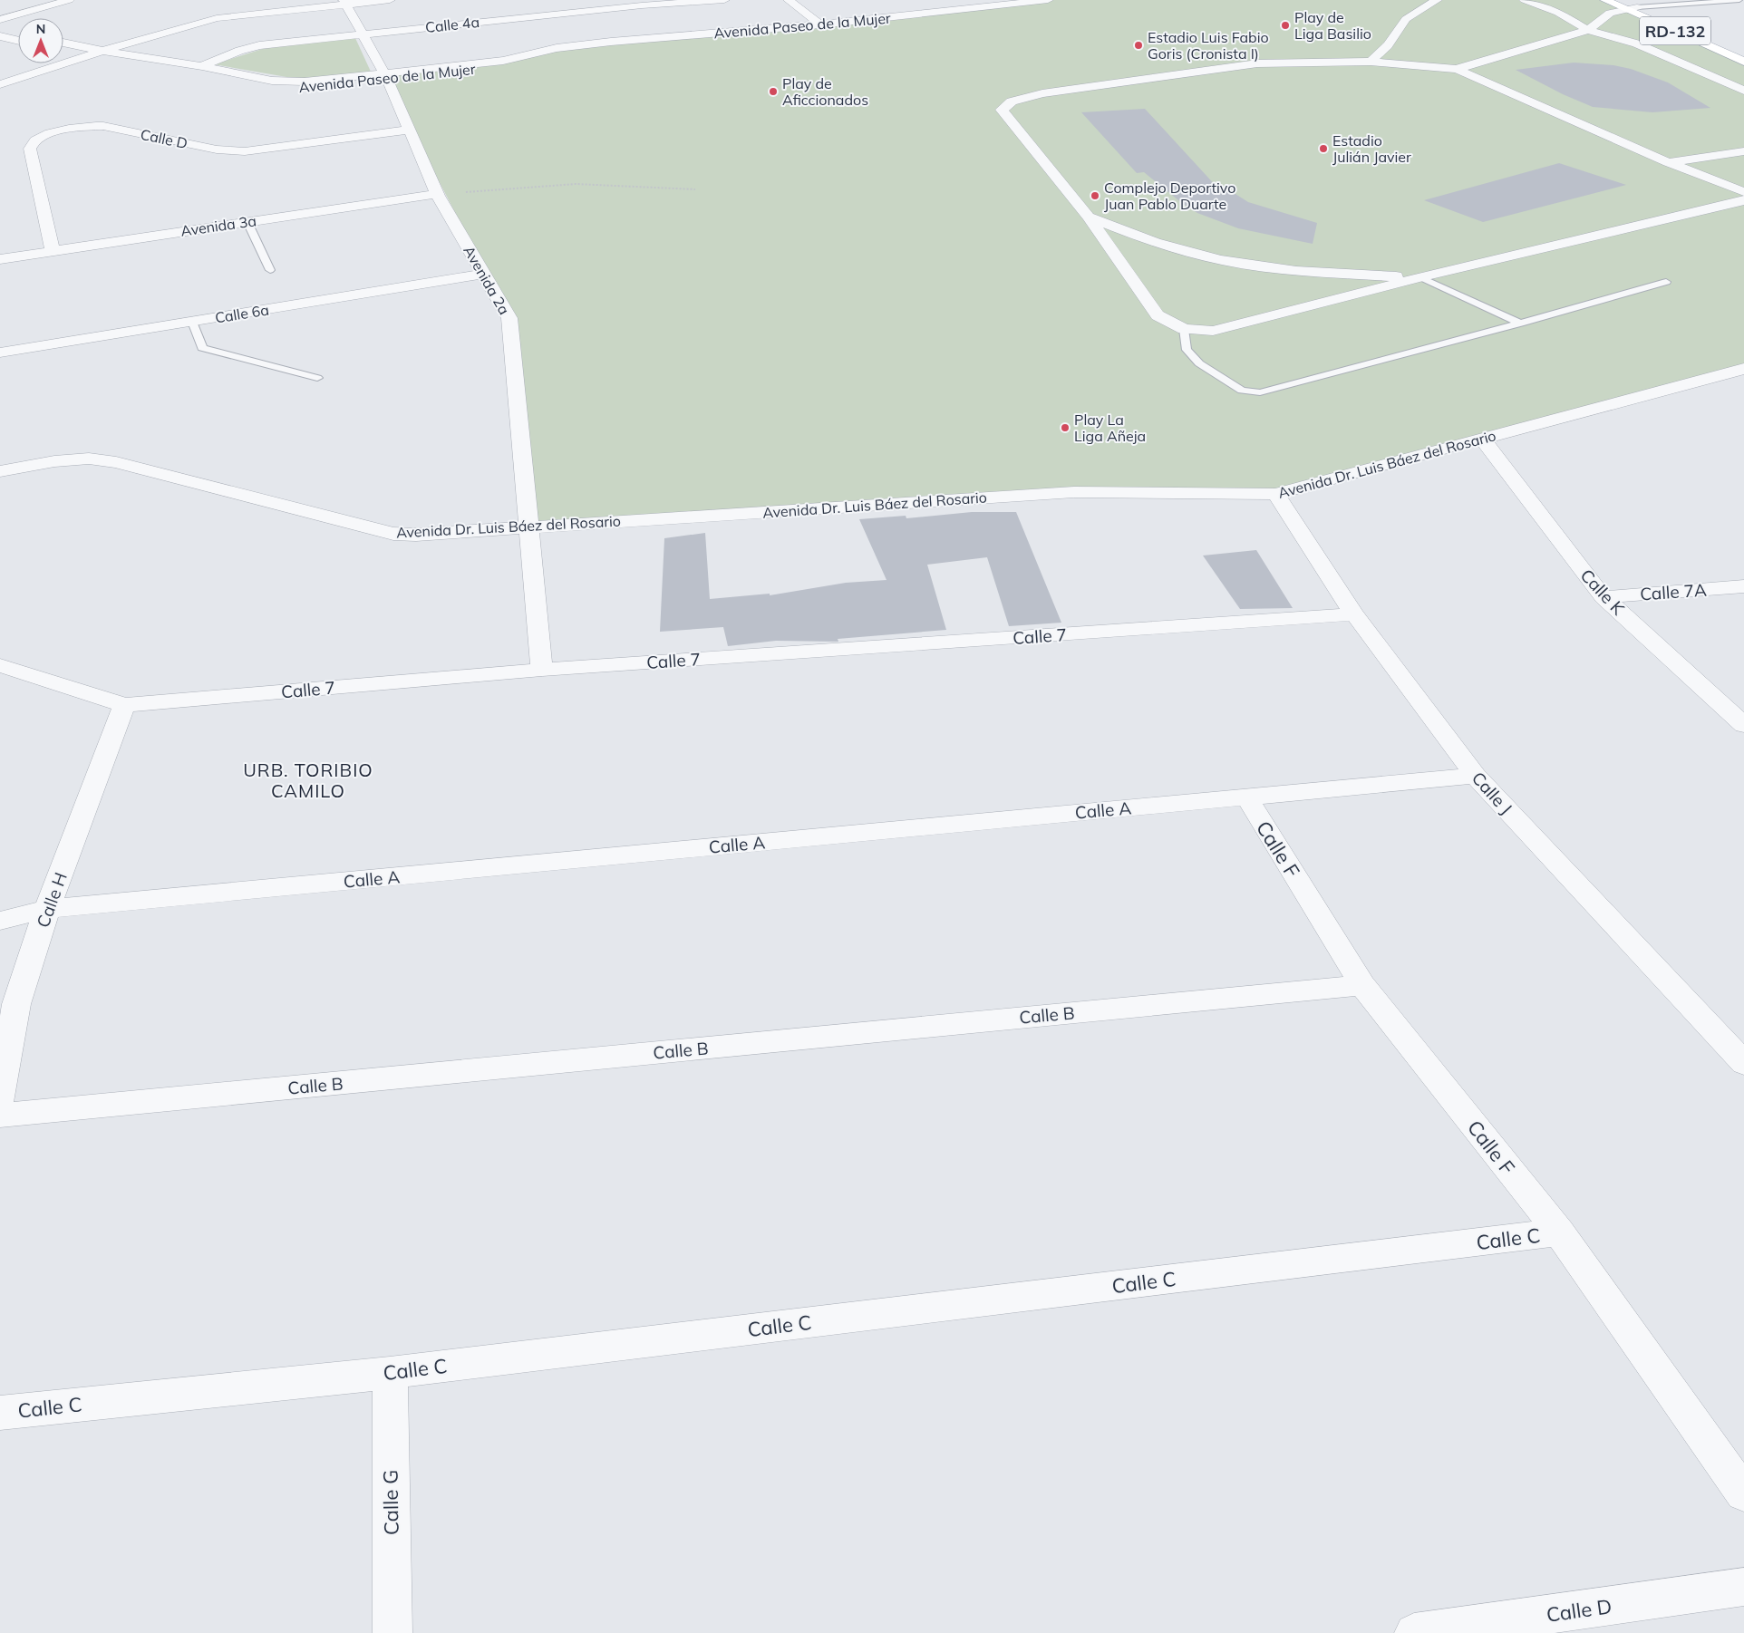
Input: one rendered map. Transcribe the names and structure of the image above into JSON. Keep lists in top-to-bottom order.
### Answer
{
  "streets": {
    "main road": ["RD-132"],
    "street": [
      "Calle 4a",
      "Avenida Paseo de la Mujer",
      "Calle D",
      "Avenida 3a",
      "Avenida 2a",
      "Calle 6a",
      "Avenida Dr. Luis Báez del Rosario",
      "Calle K",
      "Calle 7A",
      "Calle 7",
      "Calle J",
      "Calle A",
      "Calle F",
      "Calle H",
      "Calle B",
      "Calle C",
      "Calle G"
    ]
  },
  "crossings": [
    ["Calle 4a", "Avenida Paseo de la Mujer"],
    ["Calle 4a", "Avenida 2a"],
    ["Avenida Paseo de la Mujer", "Avenida 2a"],
    ["Calle D", "Avenida 3a"],
    ["Calle D", "Avenida 2a"],
    ["Avenida 3a", "Avenida 2a"],
    ["Avenida 2a", "Calle 6a"],
    ["Avenida 2a", "Avenida Dr. Luis Báez del Rosario"],
    ["Avenida 2a", "Calle 7"],
    ["Avenida Dr. Luis Báez del Rosario", "Calle K"],
    ["Avenida Dr. Luis Báez del Rosario", "Calle J"],
    ["Calle K", "Calle 7A"],
    ["Calle 7", "Calle J"],
    ["Calle 7", "Calle H"],
    ["Calle J", "Calle A"],
    ["Calle A", "Calle F"],
    ["Calle A", "Calle H"],
    ["Calle F", "Calle B"],
    ["Calle F", "Calle C"],
    ["Calle C", "Calle G"]
  ],
  "districts": ["URB. TORIBIO CAMILO"],
  "places": [
    "Play de Liga Basilio",
    "Estadio Luis Fabio Goris (Cronista I)",
    "Play de Aficcionados",
    "Estadio Julián Javier",
    "Complejo Deportivo Juan Pablo Duarte",
    "Play La Liga Añeja"
  ],
  "north": "top"
}
